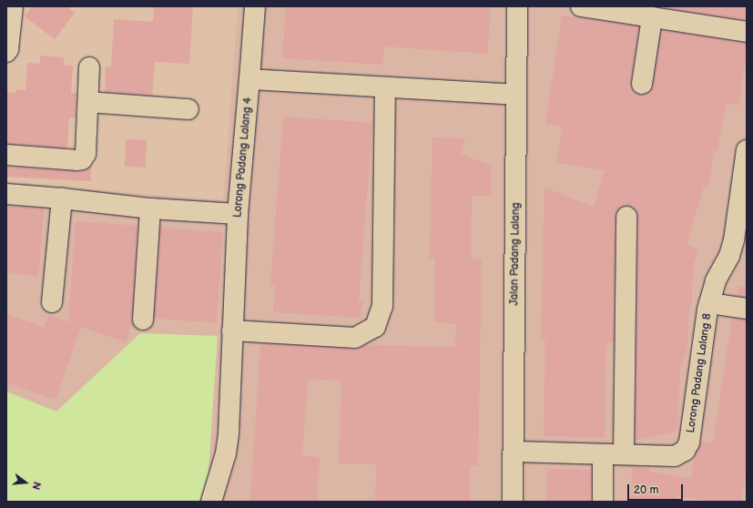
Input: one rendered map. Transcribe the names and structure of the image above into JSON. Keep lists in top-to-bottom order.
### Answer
{
  "streets": {
    "street": ["Lorong Padang Lalang 4", "Jalan Padang Lalang", "Lorong Padang Lalang 8"]
  },
  "crossings": [
    ["Jalan Padang Lalang", "Lorong Padang Lalang 8"]
  ],
  "scale_bar": "20 m",
  "north": "right"
}
